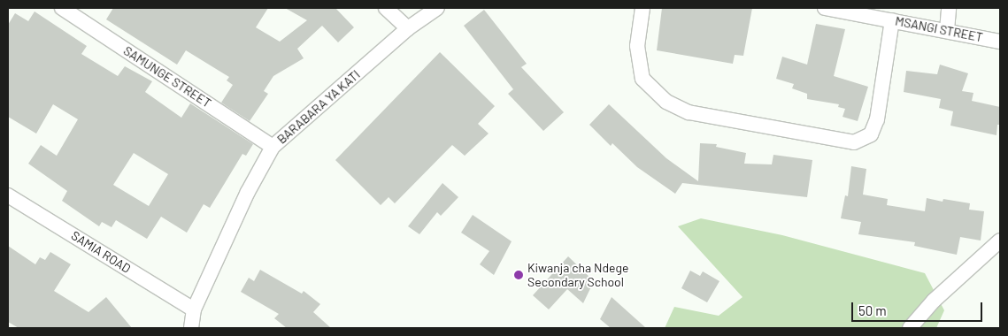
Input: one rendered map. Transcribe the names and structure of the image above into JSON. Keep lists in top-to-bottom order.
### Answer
{
  "streets": {
    "street": [
      "MSANGI STREET",
      "SAMUNGE STREET",
      "BARABARA YA KATI",
      "SAMIA ROAD"
    ]
  },
  "crossings": [
    ["SAMUNGE STREET", "BARABARA YA KATI"],
    ["BARABARA YA KATI", "SAMIA ROAD"]
  ],
  "places": ["Kiwanja cha Ndege Secondary School"],
  "scale_bar": "50 m"
}
